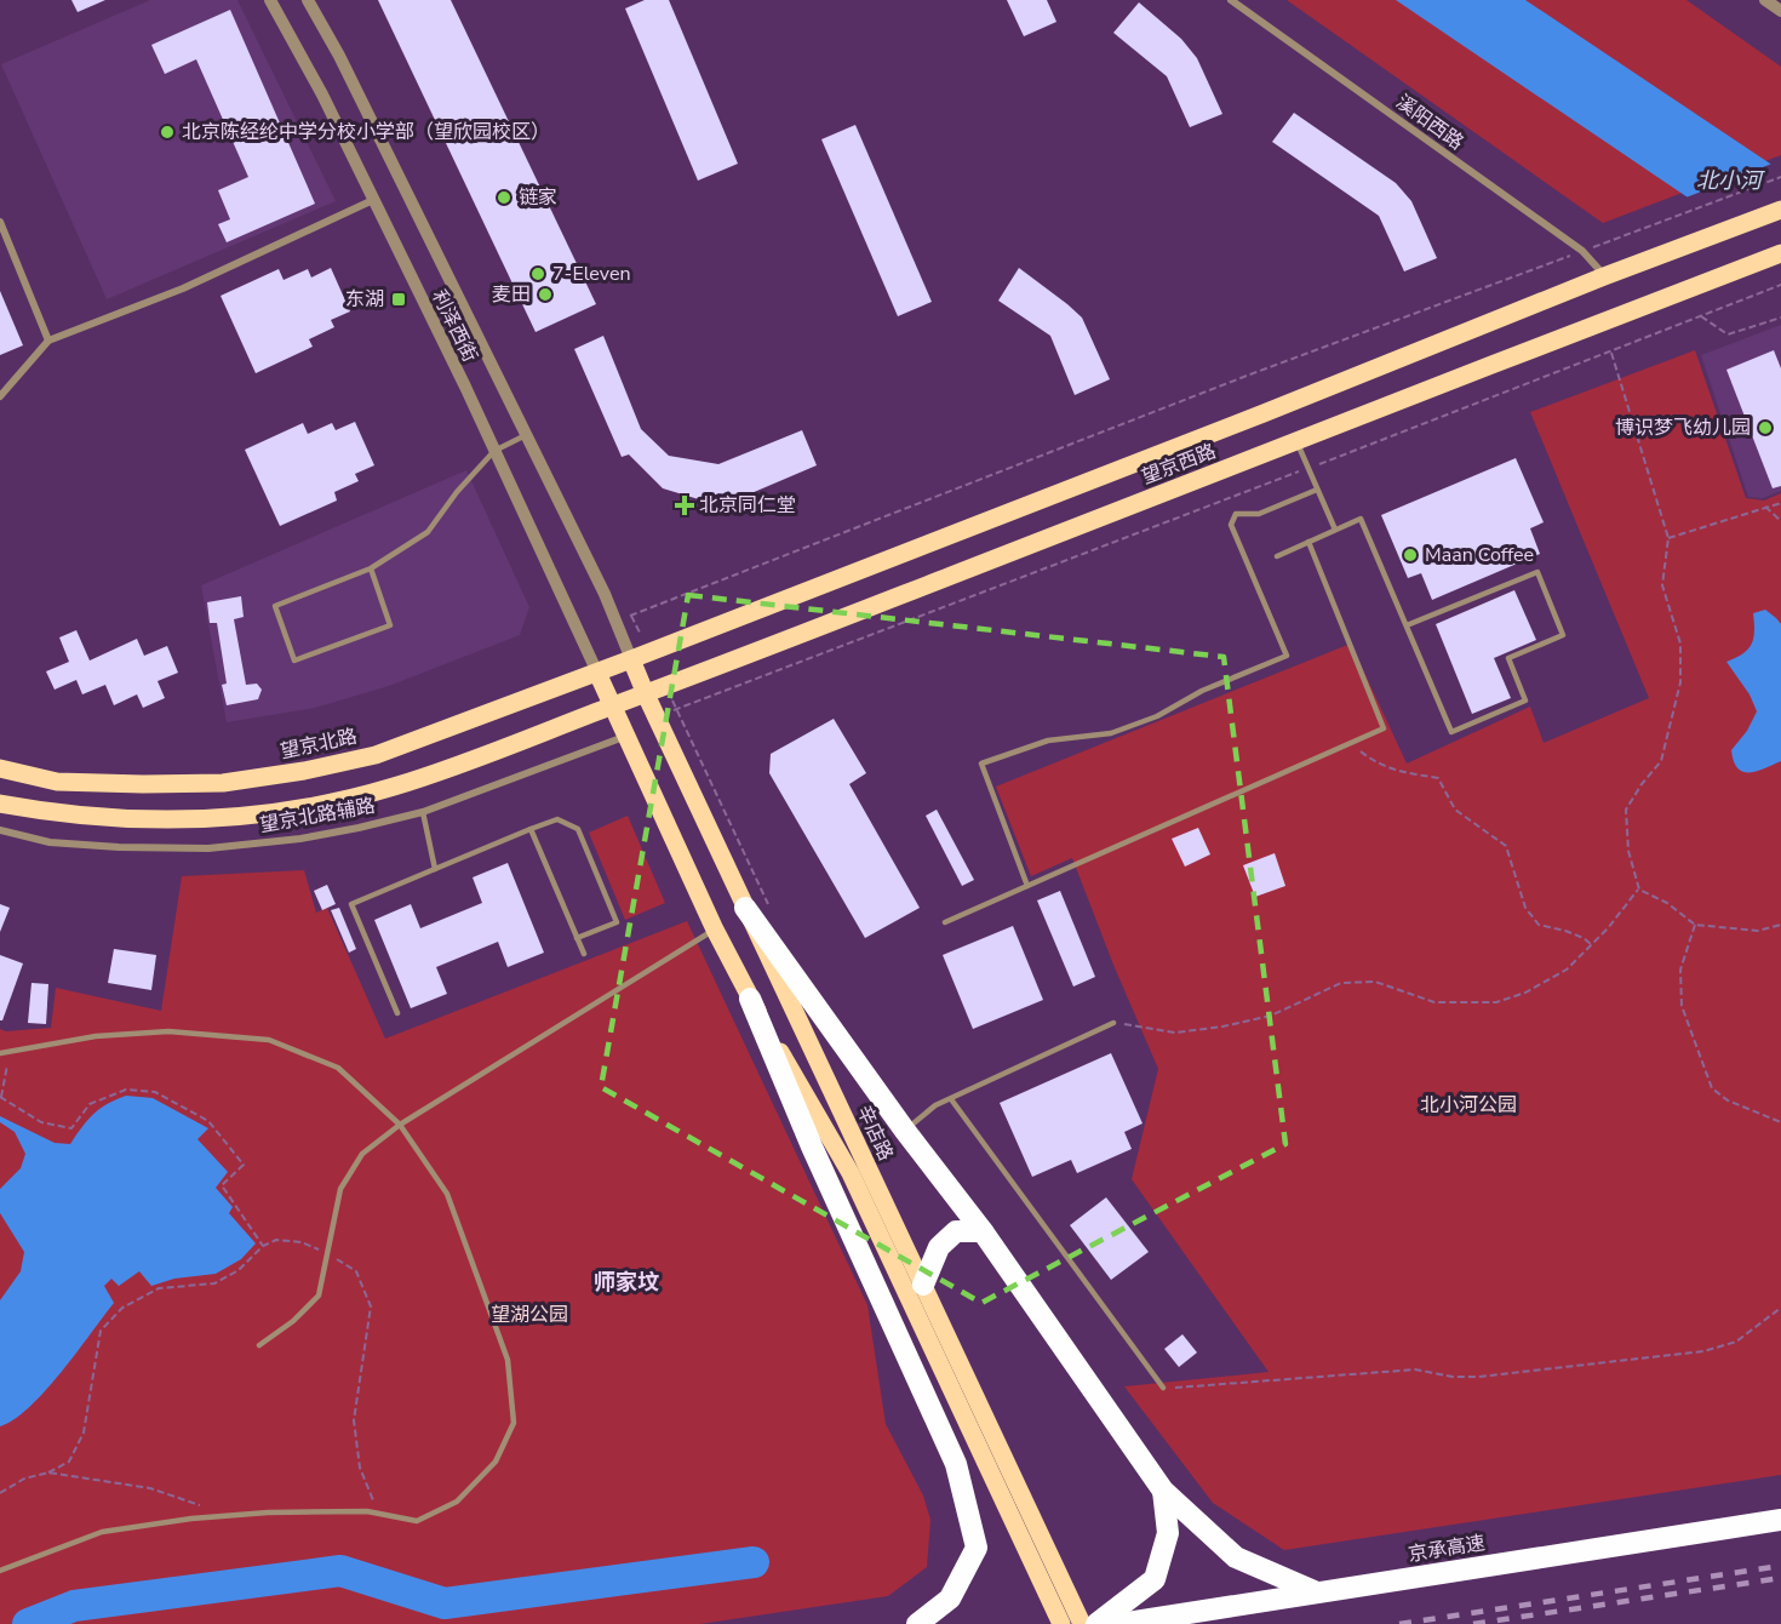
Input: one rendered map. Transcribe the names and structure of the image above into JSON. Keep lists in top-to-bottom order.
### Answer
{
  "streets": {
    "highway": ["京承高速"],
    "main road": ["望京西路", "望京北路", "辛店路"],
    "street": ["溪阳西路", "利泽西街", "望京北路辅路"]
  },
  "crossings": [
    ["溪阳西路", "望京西路"],
    ["利泽西街", "望京西路"],
    ["利泽西街", "望京北路"],
    ["利泽西街", "辛店路"],
    ["望京西路", "望京北路"],
    ["望京西路", "辛店路"],
    ["望京北路", "辛店路"],
    ["望京北路辅路", "辛店路"]
  ],
  "districts": ["师家坟"],
  "water": ["北小河"],
  "parks": ["北小河公园", "望湖公园"],
  "places": {
    "other": [
      "北京陈经纶中学分校小学部（望欣园校区）",
      "链家",
      "7-Eleven",
      "麦田",
      "博识梦飞幼儿园",
      "Maan Coffee"
    ],
    "transit": ["东湖"],
    "health": ["北京同仁堂"]
  }
}
